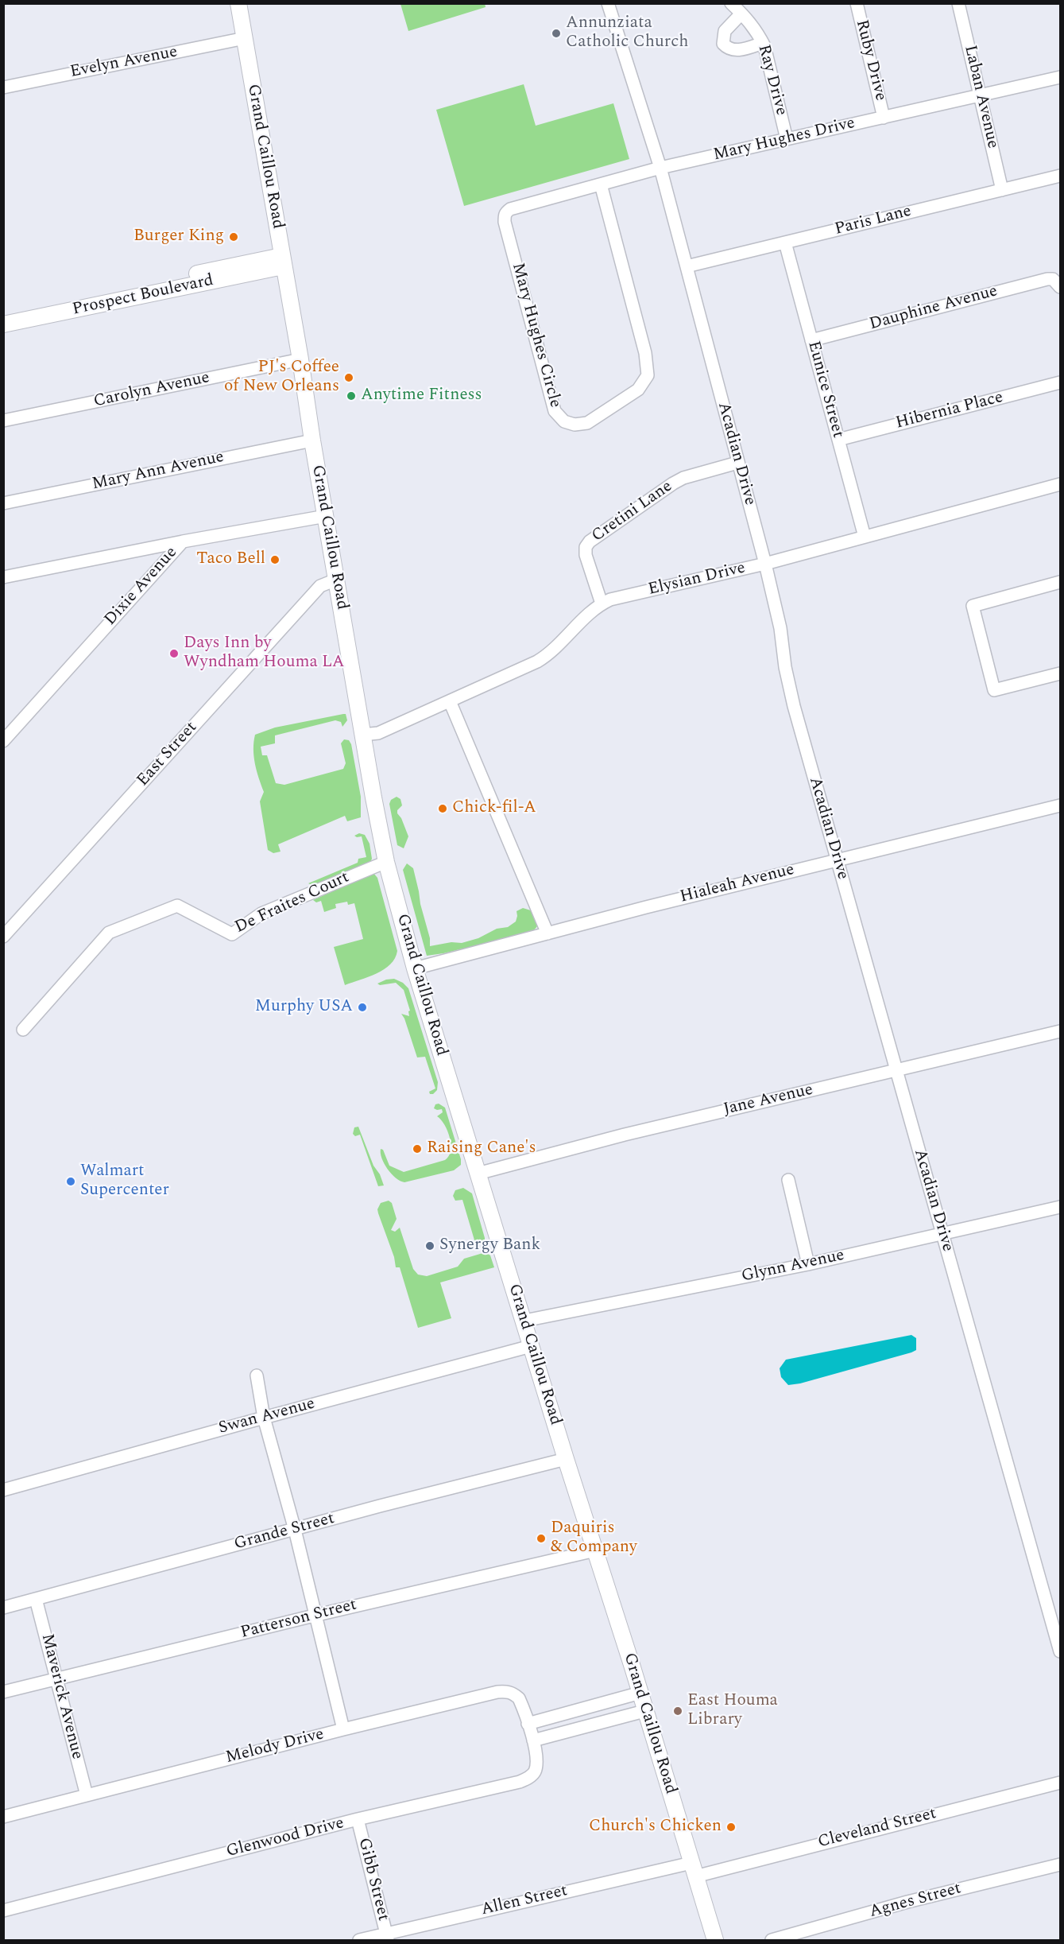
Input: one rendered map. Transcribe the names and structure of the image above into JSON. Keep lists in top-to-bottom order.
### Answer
{
  "streets": {
    "main road": ["Grand Caillou Road", "Prospect Boulevard"],
    "street": [
      "Ruby Drive",
      "Evelyn Avenue",
      "Ray Drive",
      "Laban Avenue",
      "Mary Hughes Drive",
      "Paris Lane",
      "Dauphine Avenue",
      "Mary Hughes Circle",
      "Eunice Street",
      "Carolyn Avenue",
      "Hibernia Place",
      "Acadian Drive",
      "Mary Ann Avenue",
      "Cretini Lane",
      "Elysian Drive",
      "Dixie Avenue",
      "East Street",
      "Hialeah Avenue",
      "De Fraites Court",
      "Jane Avenue",
      "Glynn Avenue",
      "Swan Avenue",
      "Grande Street",
      "Patterson Street",
      "Maverick Avenue",
      "Melody Drive",
      "Cleveland Street",
      "Glenwood Drive",
      "Gibb Street",
      "Allen Street",
      "Agnes Street"
    ]
  },
  "crossings": [
    ["Ruby Drive", "Mary Hughes Drive"],
    ["Evelyn Avenue", "Grand Caillou Road"],
    ["Ray Drive", "Mary Hughes Drive"],
    ["Laban Avenue", "Mary Hughes Drive"],
    ["Laban Avenue", "Paris Lane"],
    ["Mary Hughes Drive", "Mary Hughes Circle"],
    ["Mary Hughes Drive", "Acadian Drive"],
    ["Grand Caillou Road", "Prospect Boulevard"],
    ["Grand Caillou Road", "Carolyn Avenue"],
    ["Grand Caillou Road", "Mary Ann Avenue"],
    ["Grand Caillou Road", "Elysian Drive"],
    ["Grand Caillou Road", "Dixie Avenue"],
    ["Grand Caillou Road", "East Street"],
    ["Grand Caillou Road", "Hialeah Avenue"],
    ["Grand Caillou Road", "De Fraites Court"],
    ["Grand Caillou Road", "Jane Avenue"],
    ["Grand Caillou Road", "Glynn Avenue"],
    ["Grand Caillou Road", "Swan Avenue"],
    ["Grand Caillou Road", "Grande Street"],
    ["Grand Caillou Road", "Patterson Street"],
    ["Grand Caillou Road", "Cleveland Street"],
    ["Grand Caillou Road", "Allen Street"],
    ["Paris Lane", "Eunice Street"],
    ["Paris Lane", "Acadian Drive"],
    ["Dauphine Avenue", "Eunice Street"],
    ["Eunice Street", "Hibernia Place"],
    ["Eunice Street", "Elysian Drive"],
    ["Acadian Drive", "Cretini Lane"],
    ["Acadian Drive", "Elysian Drive"],
    ["Acadian Drive", "Hialeah Avenue"],
    ["Acadian Drive", "Jane Avenue"],
    ["Acadian Drive", "Glynn Avenue"],
    ["Cretini Lane", "Elysian Drive"],
    ["Grande Street", "Maverick Avenue"],
    ["Patterson Street", "Maverick Avenue"],
    ["Maverick Avenue", "Melody Drive"],
    ["Melody Drive", "Glenwood Drive"],
    ["Cleveland Street", "Allen Street"],
    ["Glenwood Drive", "Gibb Street"],
    ["Gibb Street", "Allen Street"]
  ],
  "places": [
    "Annunziata Catholic Church",
    "Burger King",
    "PJ's Coffee of New Orleans",
    "Anytime Fitness",
    "Taco Bell",
    "Days Inn by Wyndham Houma LA",
    "Chick-fil-A",
    "Murphy USA",
    "Raising Cane's",
    "Walmart Supercenter",
    "Synergy Bank",
    "Daquiris & Company",
    "East Houma Library",
    "Church's Chicken"
  ]
}
